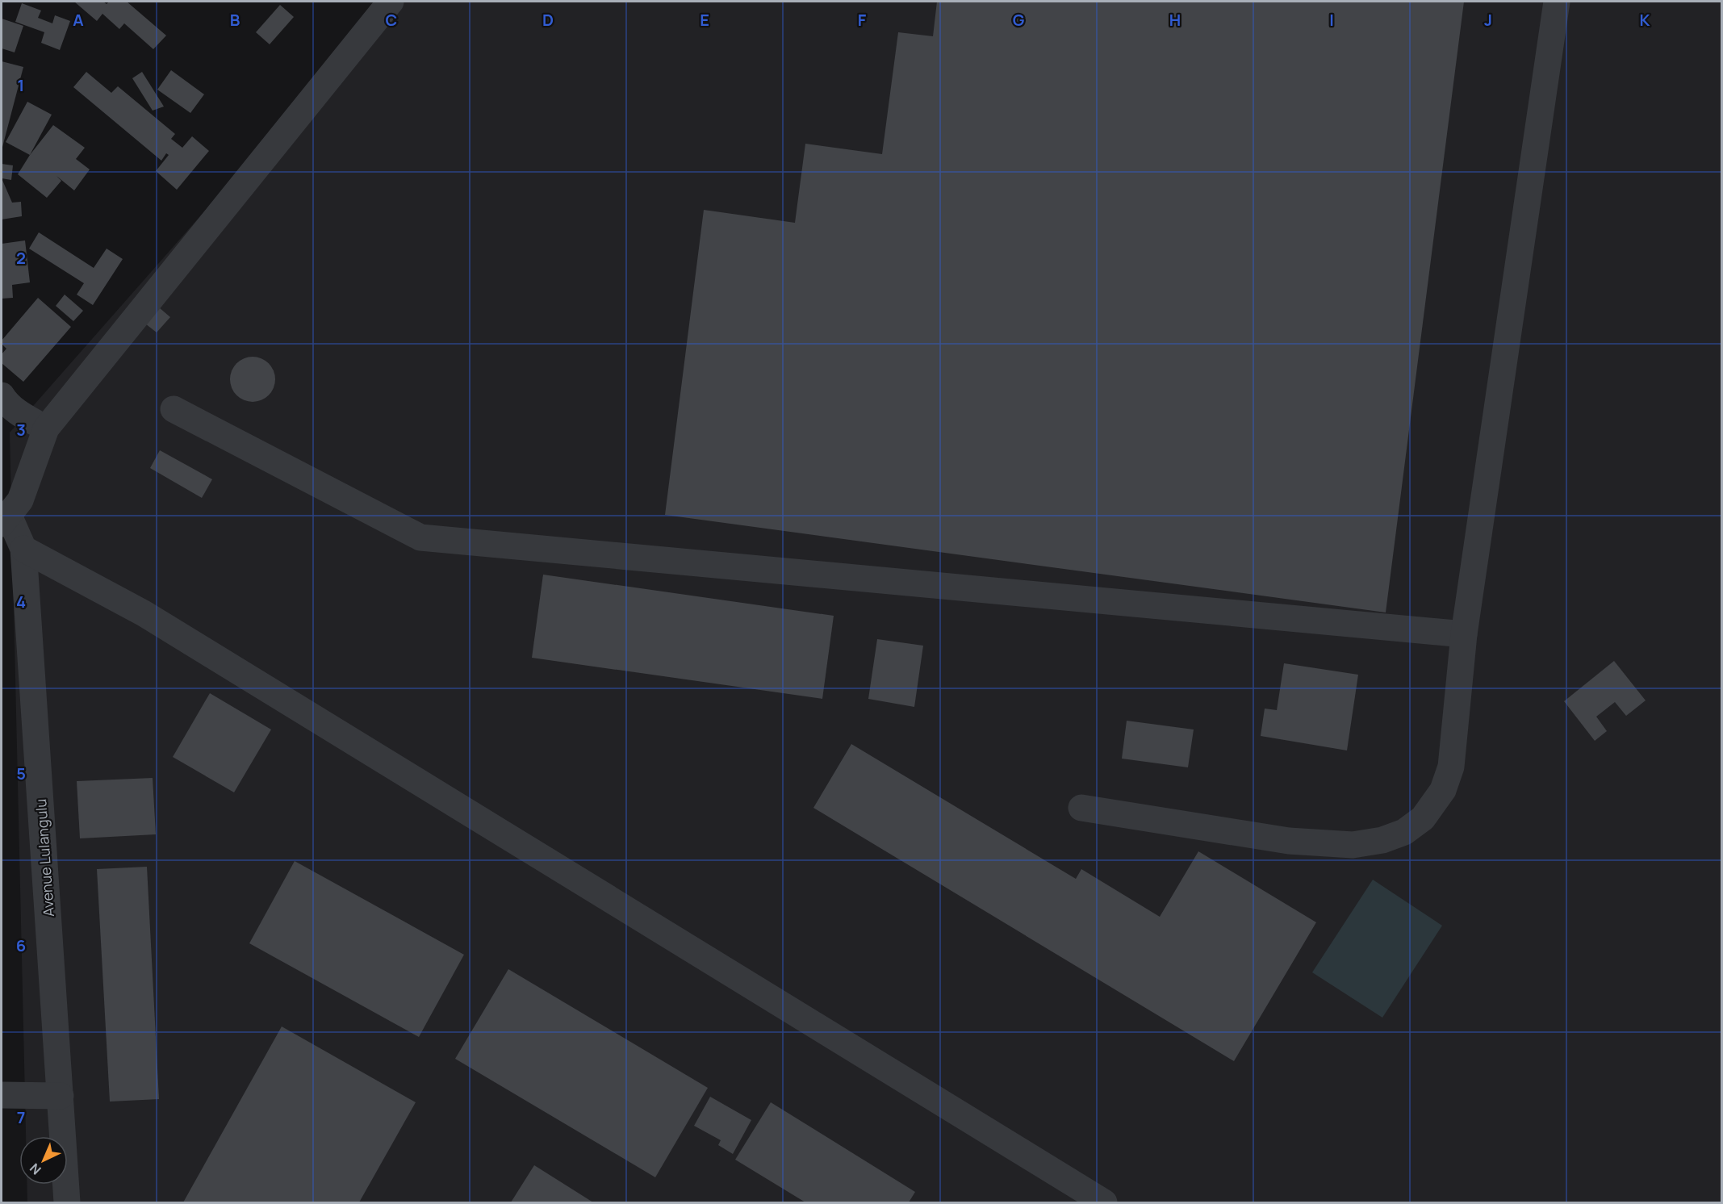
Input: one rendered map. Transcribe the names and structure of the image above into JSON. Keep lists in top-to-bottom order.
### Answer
{
  "streets": {
    "street": ["Avenue Lulangulu"]
  },
  "north": "bottom left",
  "grid": {
    "columns": [
      "A",
      "B",
      "C",
      "D",
      "E",
      "F",
      "G",
      "H",
      "I",
      "J",
      "K"
    ],
    "rows": [
      "1",
      "2",
      "3",
      "4",
      "5",
      "6",
      "7"
    ]
  }
}
